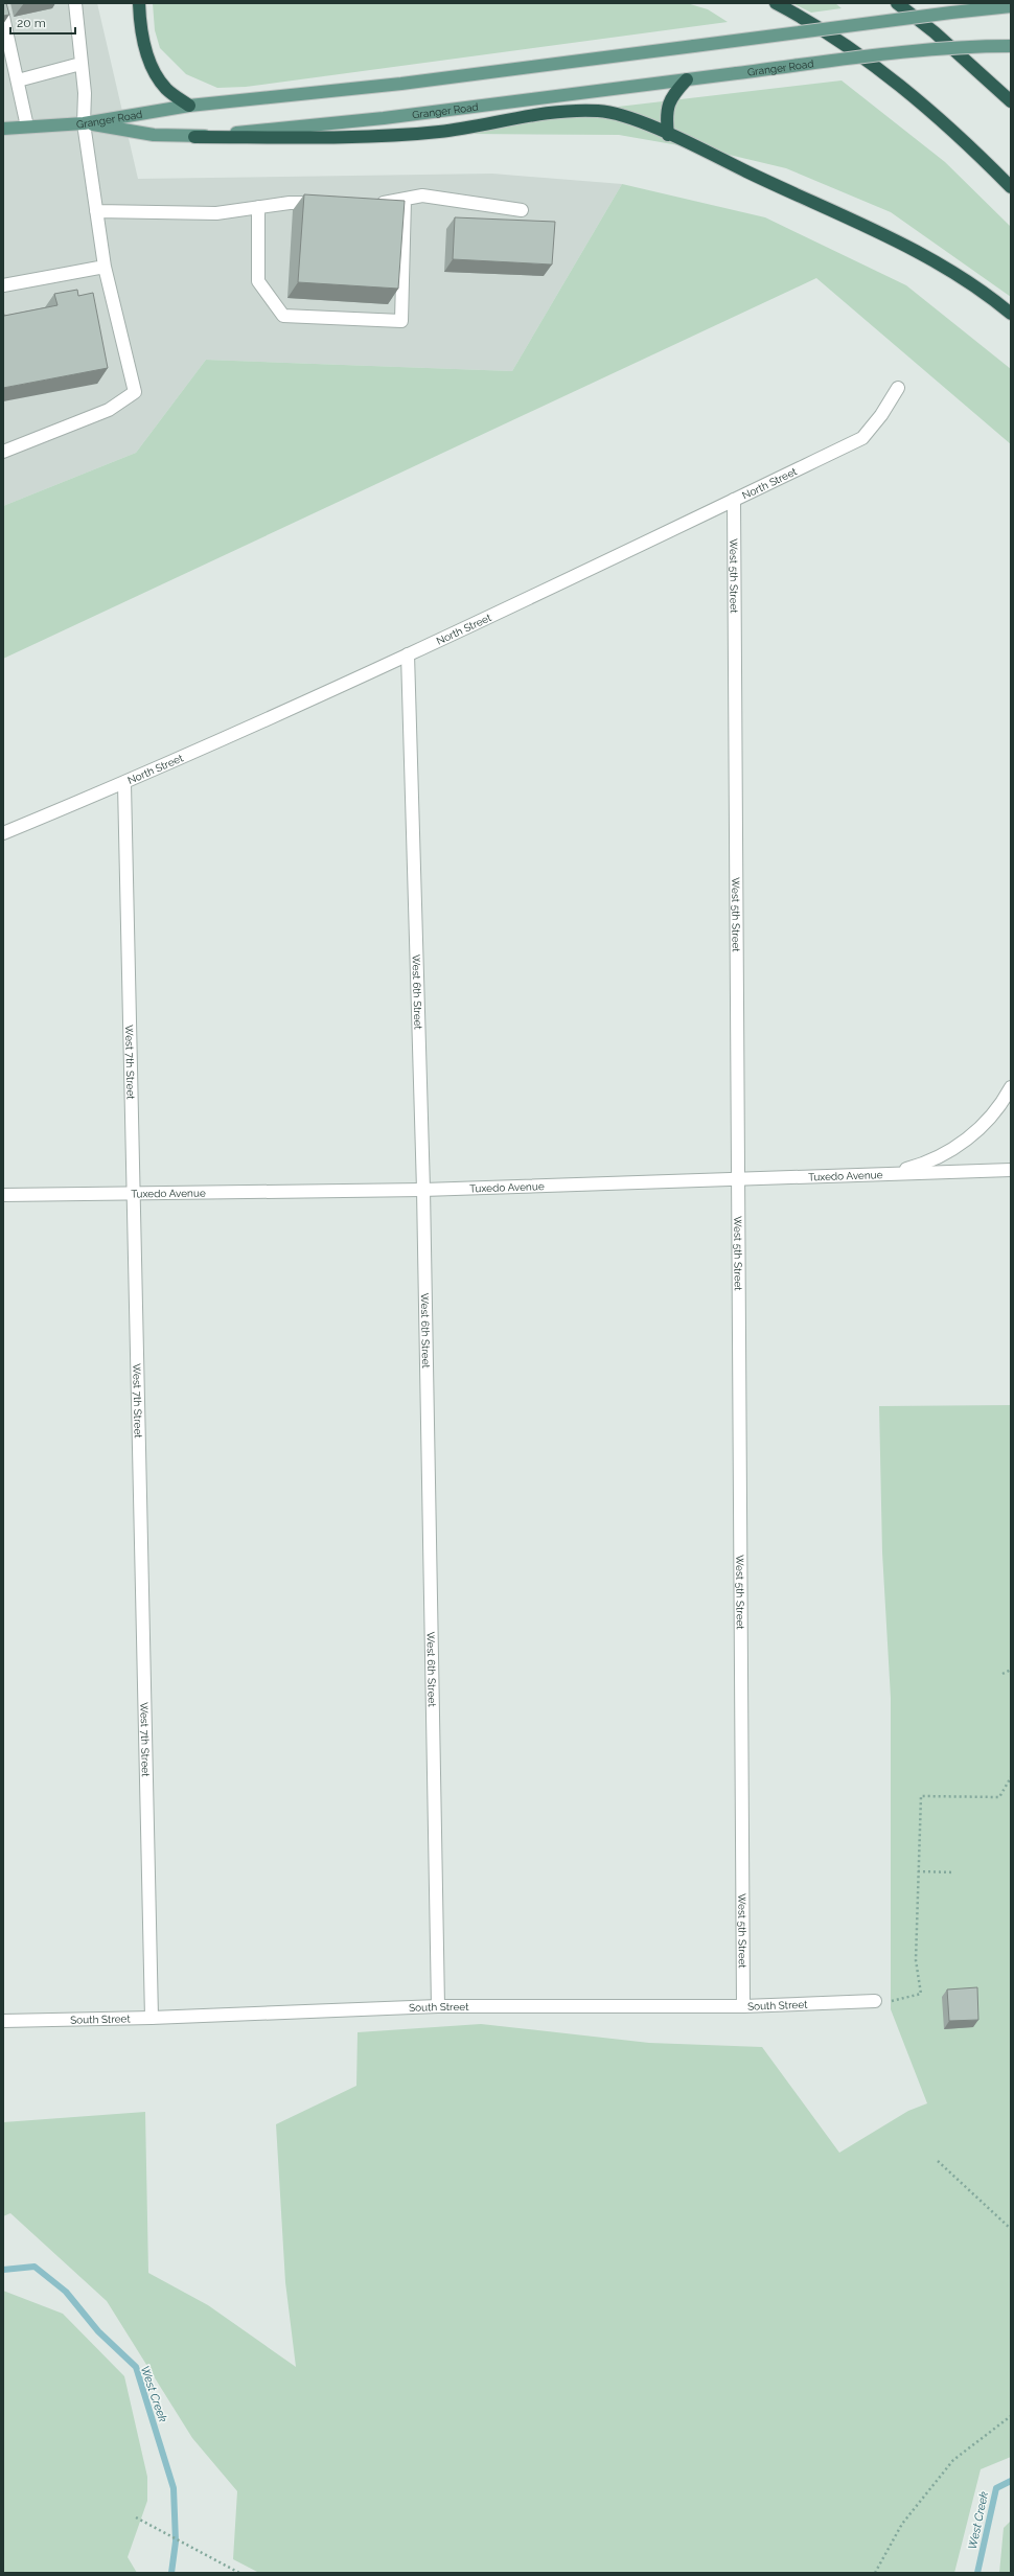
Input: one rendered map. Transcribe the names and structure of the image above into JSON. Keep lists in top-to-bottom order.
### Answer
{
  "streets": {
    "main road": ["Granger Road"],
    "street": [
      "North Street",
      "West 5th Street",
      "West 6th Street",
      "West 7th Street",
      "Tuxedo Avenue",
      "South Street"
    ]
  },
  "crossings": [
    ["North Street", "West 5th Street"],
    ["North Street", "West 6th Street"],
    ["North Street", "West 7th Street"],
    ["West 5th Street", "Tuxedo Avenue"],
    ["West 5th Street", "South Street"],
    ["West 6th Street", "Tuxedo Avenue"],
    ["West 6th Street", "South Street"],
    ["West 7th Street", "Tuxedo Avenue"],
    ["West 7th Street", "South Street"]
  ],
  "water": ["West Creek"],
  "scale_bar": "20 m"
}
